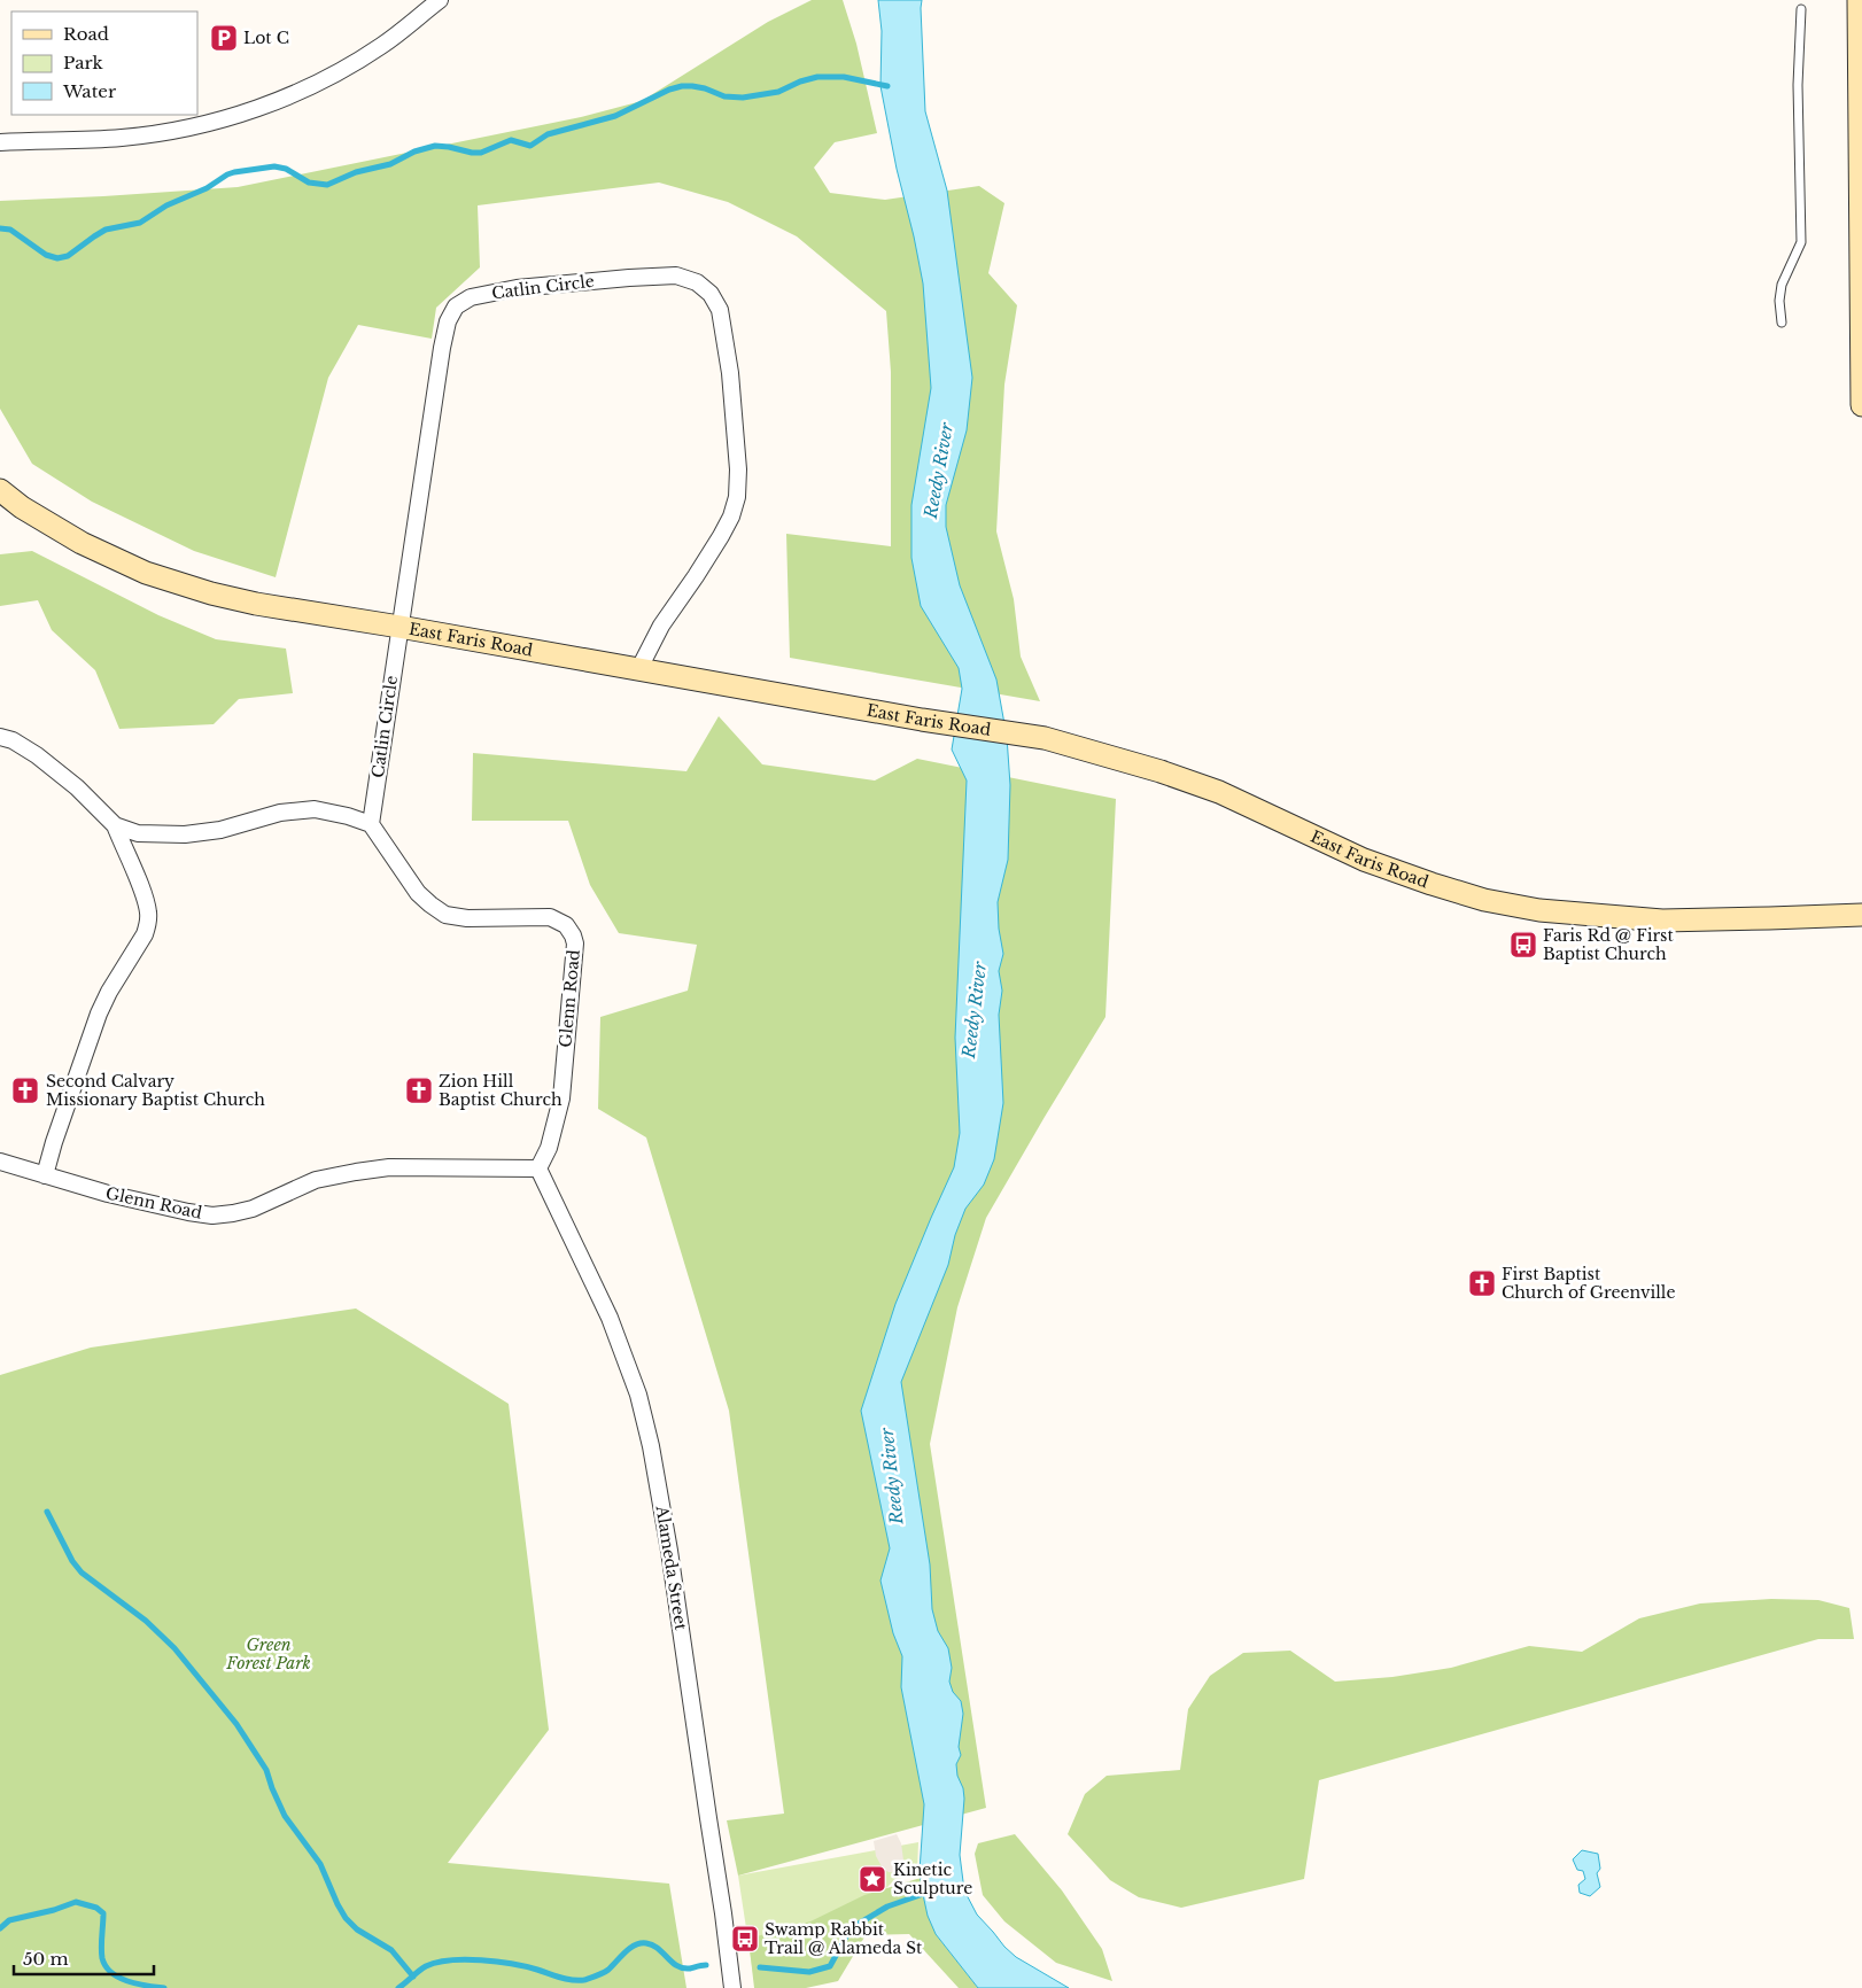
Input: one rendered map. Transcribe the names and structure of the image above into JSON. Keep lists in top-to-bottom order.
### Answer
{
  "streets": {
    "main road": ["East Faris Road"],
    "street": ["Catlin Circle", "Glenn Road", "Alameda Street"]
  },
  "crossings": [
    ["Catlin Circle", "East Faris Road"],
    ["Catlin Circle", "Glenn Road"],
    ["Glenn Road", "Alameda Street"]
  ],
  "water": ["Reedy River"],
  "parks": ["Green Forest Park"],
  "places": {
    "parking": ["Lot C"],
    "bus stop": ["Faris Rd @ First Baptist Church", "Swamp Rabbit Trail @ Alameda St"],
    "church": ["Second Calvary Missionary Baptist Church", "Zion Hill Baptist Church", "First Baptist Church of Greenville"],
    "place": ["Kinetic Sculpture"]
  },
  "legend": ["Road", "Park", "Water"],
  "scale_bar": "50 m"
}
